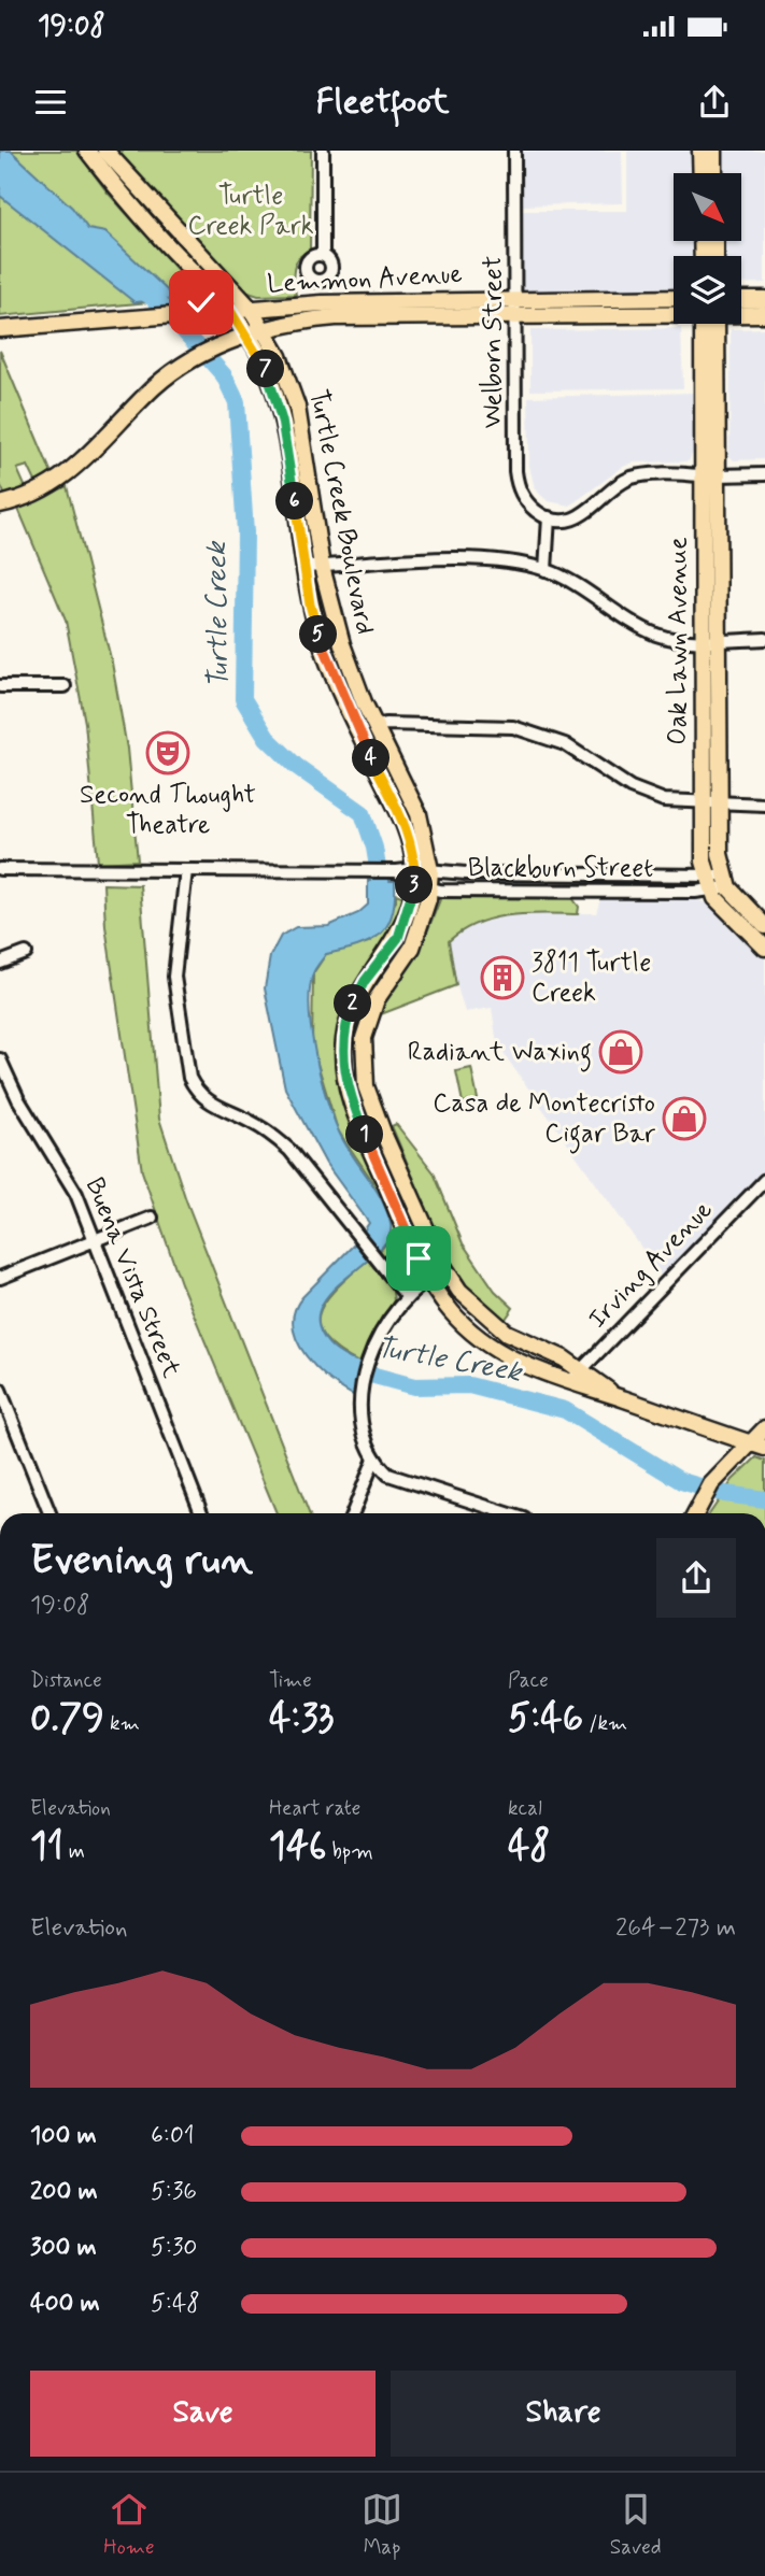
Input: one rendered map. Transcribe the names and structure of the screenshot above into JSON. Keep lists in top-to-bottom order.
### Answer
{
  "streets": {
    "main road": ["Lemmon Avenue", "Turtle Creek Boulevard", "Oak Lawn Avenue"],
    "street": [
      "Welborn Street",
      "Blackburn Street",
      "Irving Avenue",
      "Buena Vista Street"
    ]
  },
  "crossings": [
    ["Lemmon Avenue", "Welborn Street"],
    ["Lemmon Avenue", "Turtle Creek Boulevard"],
    ["Turtle Creek Boulevard", "Blackburn Street"],
    ["Turtle Creek Boulevard", "Irving Avenue"],
    ["Oak Lawn Avenue", "Blackburn Street"]
  ],
  "water": ["Turtle Creek"],
  "parks": ["Turtle Creek Park"],
  "places": {
    "theatre": ["Second Thought Theatre"],
    "building": ["3811 Turtle Creek"],
    "shop": ["Radiant Waxing", "Casa de Montecristo Cigar Bar"]
  },
  "north": "bottom right",
  "page": {
    "status": "19:08",
    "header": "Fleetfoot",
    "pins": [
      "7",
      "6",
      "5",
      "4",
      "3",
      "2",
      "1"
    ],
    "heading": ["Evening run", "19:08"],
    "stats": [
      ["Distance", "0.79 km"],
      ["Time", "4:33"],
      ["Pace", "5:46 /km"],
      ["Elevation", "11 m"],
      ["Heart rate", "146 bpm"],
      ["kcal", "48"]
    ],
    "chart": ["Elevation", "264–273 m"],
    "list": [
      {
        "name": "100 m",
        "note": "6:01"
      },
      {
        "name": "200 m",
        "note": "5:36"
      },
      {
        "name": "300 m",
        "note": "5:30"
      },
      {
        "name": "400 m",
        "note": "5:48"
      }
    ],
    "buttons": ["Save", "Share"],
    "tabs": ["Home", "Map", "Saved"]
  }
}
